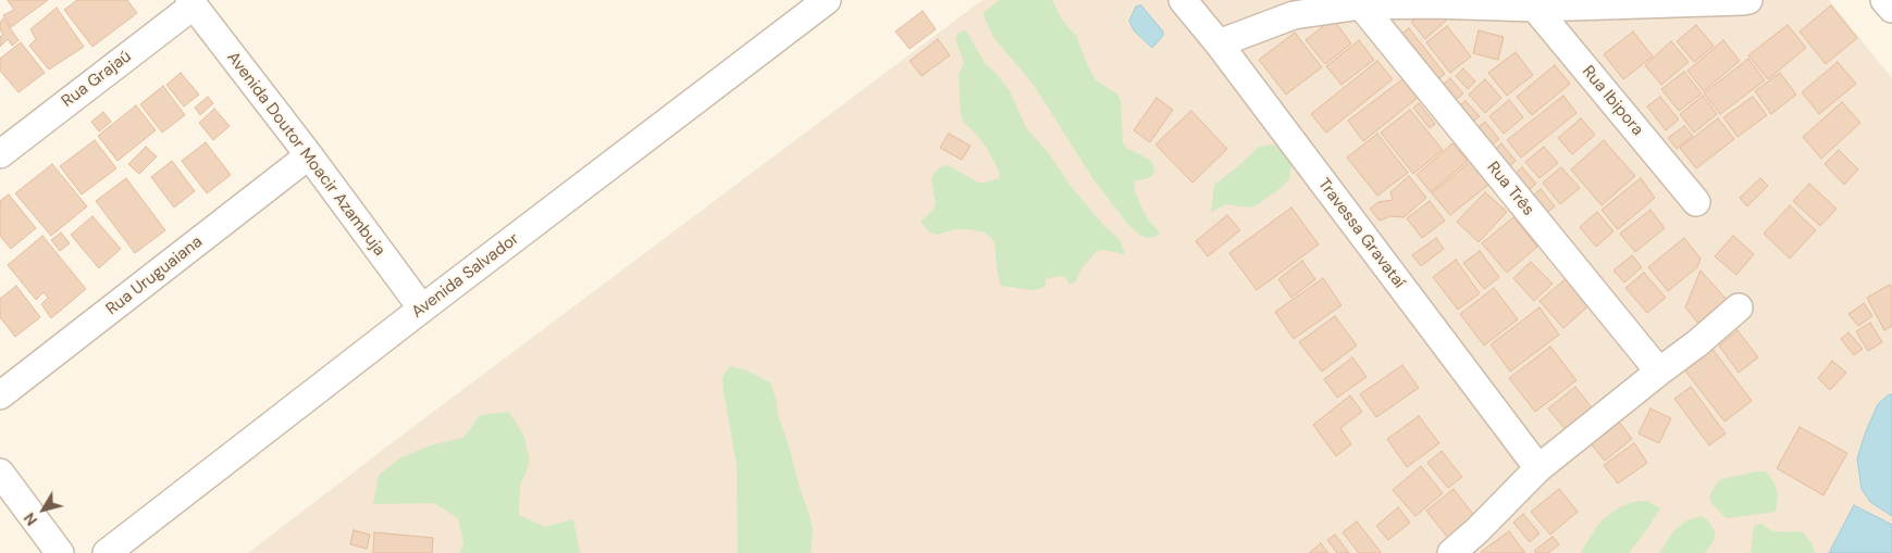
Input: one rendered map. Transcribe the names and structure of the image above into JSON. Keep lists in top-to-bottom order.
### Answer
{
  "streets": {
    "street": [
      "Rua Grajaú",
      "Rua Ibipora",
      "Avenida Doutor Moacir Azambuja",
      "Rua Três",
      "Travessa Gravataí",
      "Rua Uruguaiana",
      "Avenida Salvador"
    ]
  },
  "crossings": [
    ["Rua Grajaú", "Avenida Doutor Moacir Azambuja"],
    ["Avenida Doutor Moacir Azambuja", "Rua Uruguaiana"],
    ["Avenida Doutor Moacir Azambuja", "Avenida Salvador"]
  ],
  "north": "bottom left"
}
